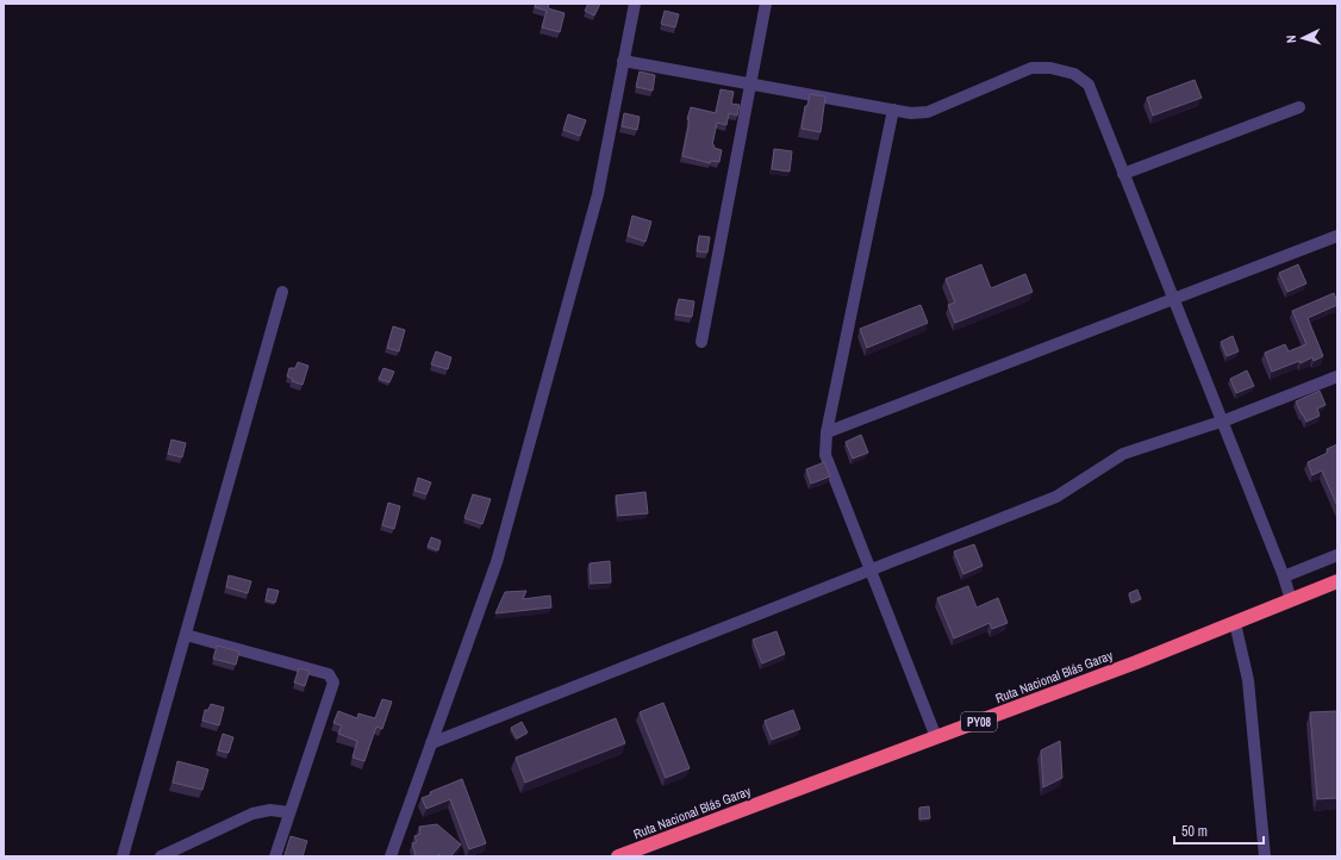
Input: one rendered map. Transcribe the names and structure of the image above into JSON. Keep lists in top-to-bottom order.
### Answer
{
  "streets": {
    "highway": ["Ruta Nacional Blás Garay", "PY08"]
  },
  "scale_bar": "50 m",
  "north": "left"
}
